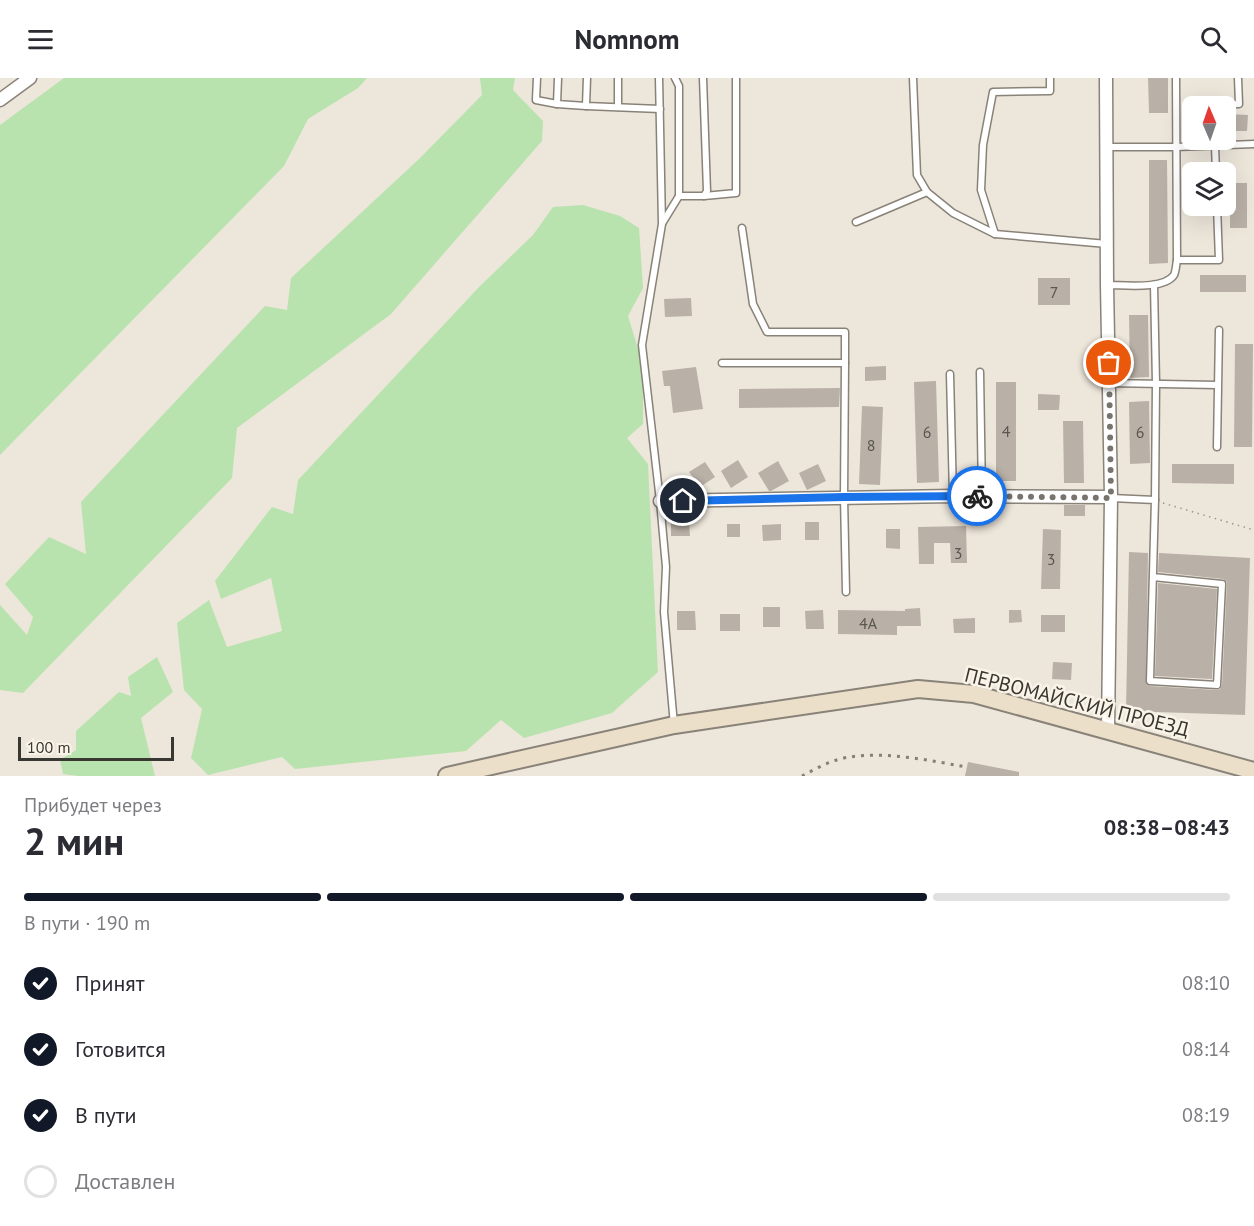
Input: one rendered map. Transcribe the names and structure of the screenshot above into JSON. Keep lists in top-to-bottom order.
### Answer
{
  "streets": {
    "main road": ["ПЕРВОМАЙСКИЙ ПРОЕЗД"]
  },
  "house_numbers": [
    "7",
    "4",
    "6",
    "6",
    "8",
    "3",
    "3",
    "4А"
  ],
  "scale_bar": "100 m",
  "north": "top",
  "page": {
    "header": "Nomnom",
    "scale": "100 m",
    "heading": ["2 мин", "Прибудет через", "08:38–08:43"],
    "bar": "В пути · 190 m",
    "list": [
      ["Принят", "08:10"],
      ["Готовится", "08:14"],
      ["В пути", "08:19"],
      "Доставлен"
    ]
  }
}
